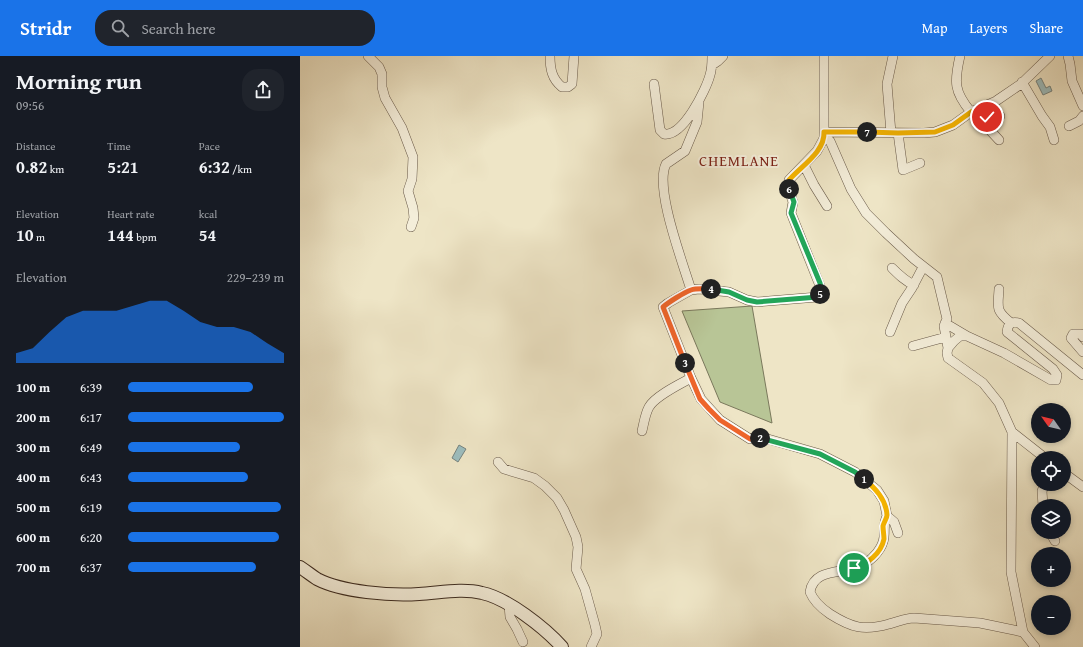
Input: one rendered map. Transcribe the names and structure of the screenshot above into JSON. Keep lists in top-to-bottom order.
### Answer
{
  "districts": ["CHEMLANE"],
  "north": "top left",
  "page": {
    "header": "Stridr",
    "search": "Search here",
    "nav": ["Map", "Layers", "Share"],
    "heading": ["Morning run", "09:56"],
    "pins": [
      "7",
      "6",
      "4",
      "5",
      "3",
      "2",
      "1"
    ],
    "stats": [
      ["Distance", "0.82 km"],
      ["Time", "5:21"],
      ["Pace", "6:32 /km"],
      ["Elevation", "10 m"],
      ["Heart rate", "144 bpm"],
      ["kcal", "54"]
    ],
    "chart": ["Elevation", "229–239 m"],
    "list": [
      {
        "name": "100 m",
        "note": "6:39"
      },
      {
        "name": "200 m",
        "note": "6:17"
      },
      {
        "name": "300 m",
        "note": "6:49"
      },
      {
        "name": "400 m",
        "note": "6:43"
      },
      {
        "name": "500 m",
        "note": "6:19"
      },
      {
        "name": "600 m",
        "note": "6:20"
      },
      {
        "name": "700 m",
        "note": "6:37"
      }
    ],
    "map_buttons": ["+", "−"]
  }
}
